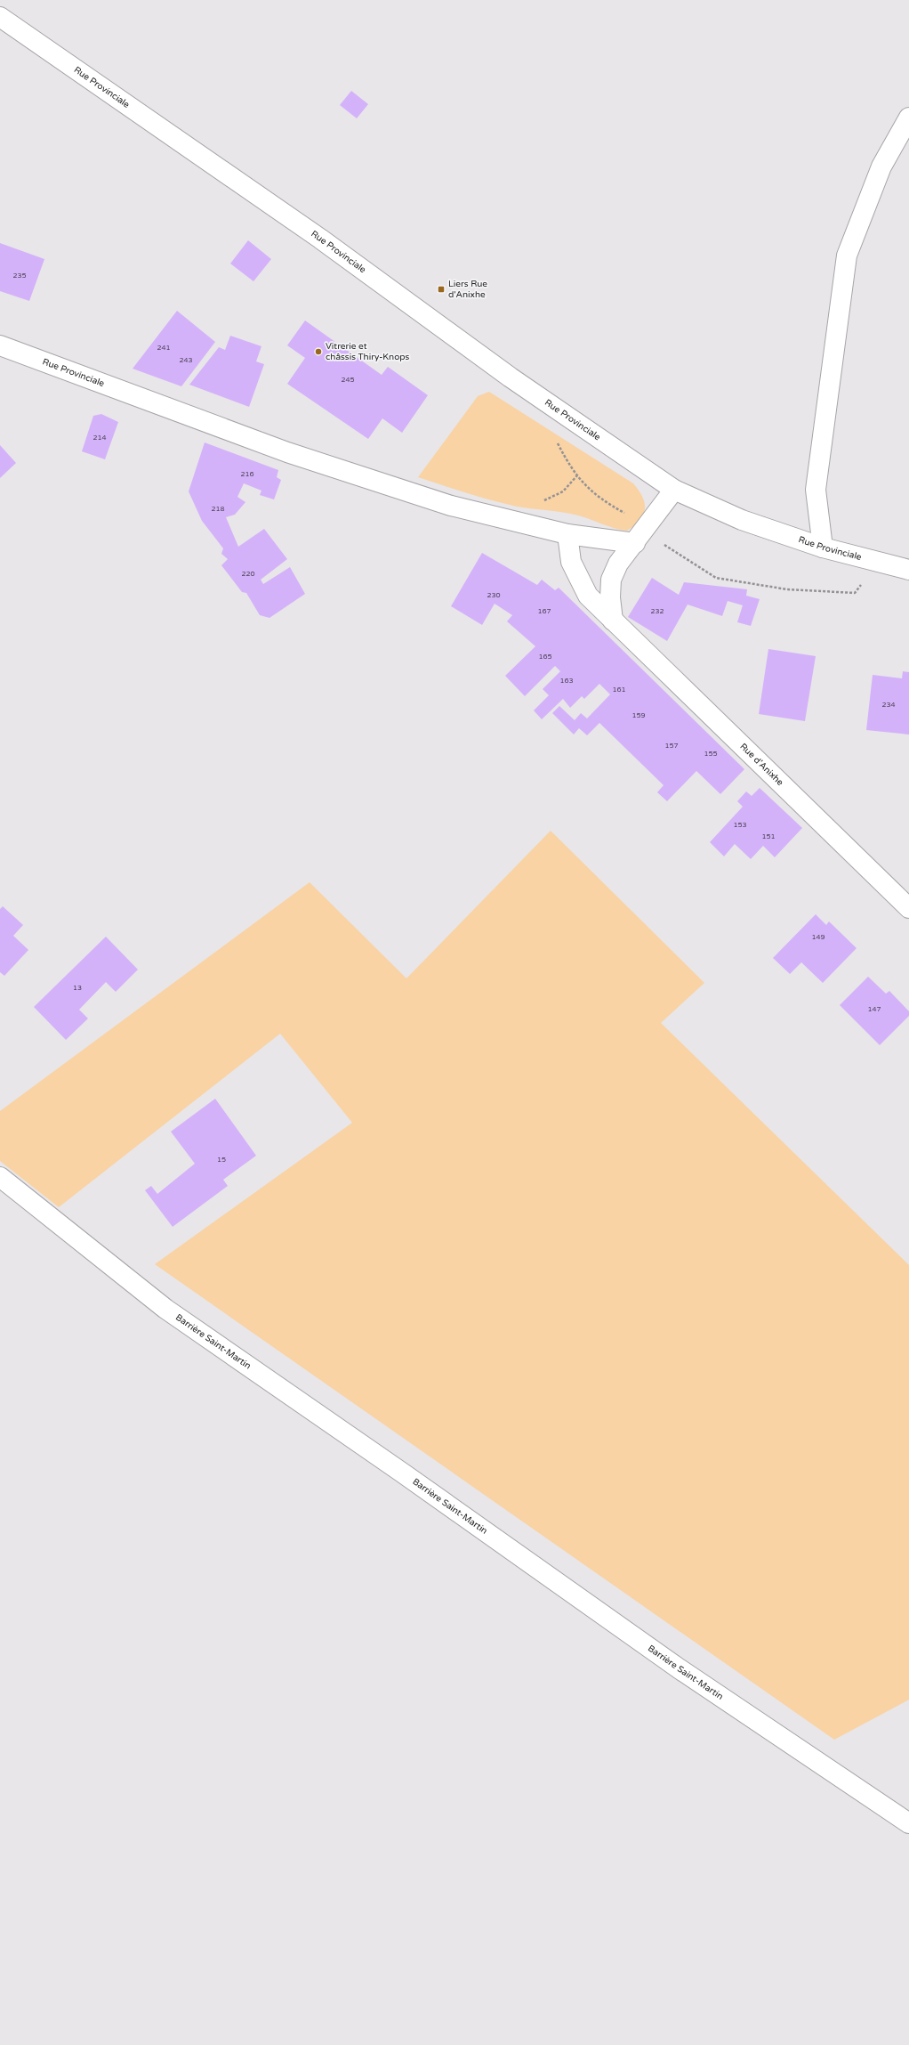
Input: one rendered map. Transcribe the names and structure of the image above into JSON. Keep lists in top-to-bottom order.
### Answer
{
  "streets": {
    "street": ["Rue Provinciale", "Rue d'Anixhe", "Barrière Saint-Martin"]
  },
  "crossings": [
    ["Rue Provinciale", "Rue d'Anixhe"]
  ],
  "places": {
    "transit": ["Liers Rue d'Anixhe"],
    "other": ["Vitrerie et châssis Thiry-Knops"]
  },
  "house_numbers": [
    "235",
    "241",
    "243",
    "245",
    "214",
    "216",
    "218",
    "220",
    "230",
    "167",
    "232",
    "165",
    "163",
    "161",
    "234",
    "159",
    "157",
    "155",
    "153",
    "151",
    "149",
    "13",
    "147",
    "15"
  ]
}
